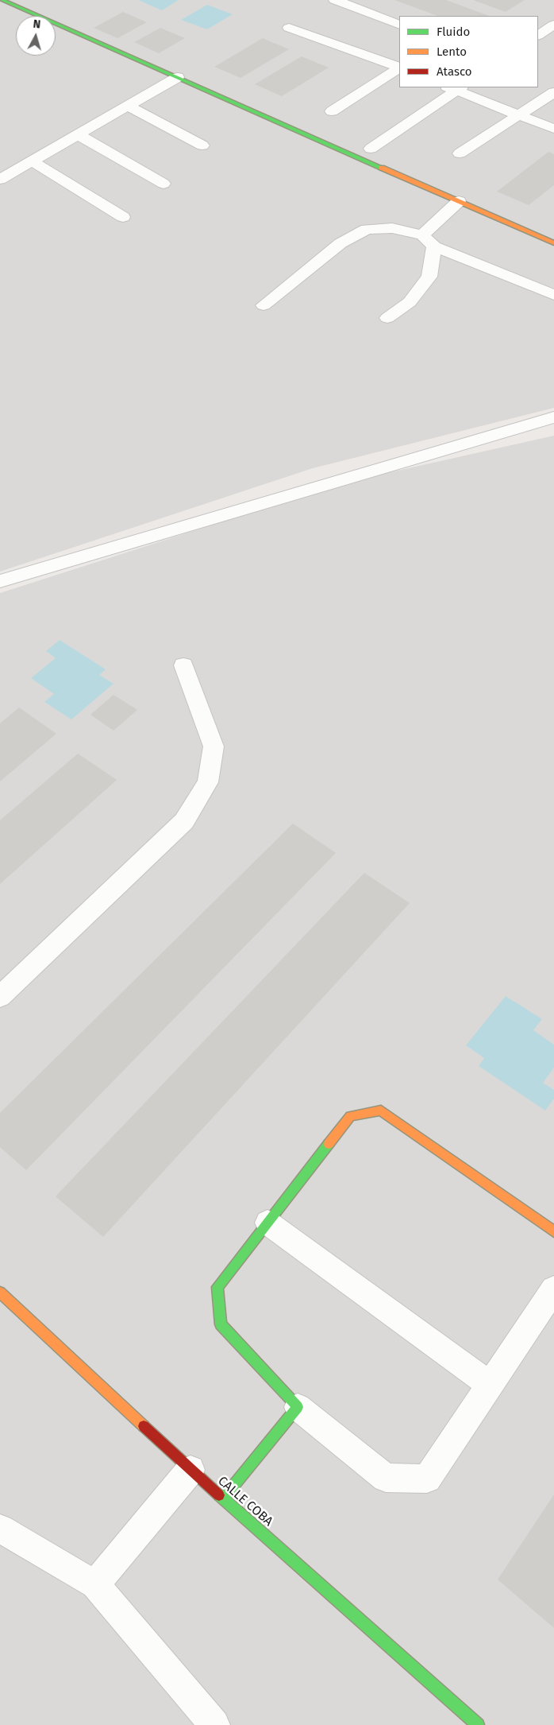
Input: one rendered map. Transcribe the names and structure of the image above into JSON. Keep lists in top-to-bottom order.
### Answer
{
  "streets": {
    "street": ["CALLE COBA"]
  },
  "legend": ["Fluido", "Lento", "Atasco"],
  "north": "top"
}
